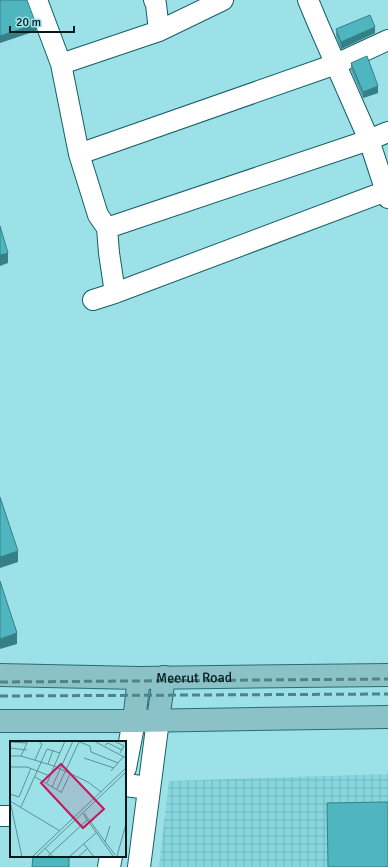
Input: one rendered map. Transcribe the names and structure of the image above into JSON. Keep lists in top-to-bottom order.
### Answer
{
  "streets": {
    "main road": ["Meerut Road"]
  },
  "scale_bar": "20 m"
}
